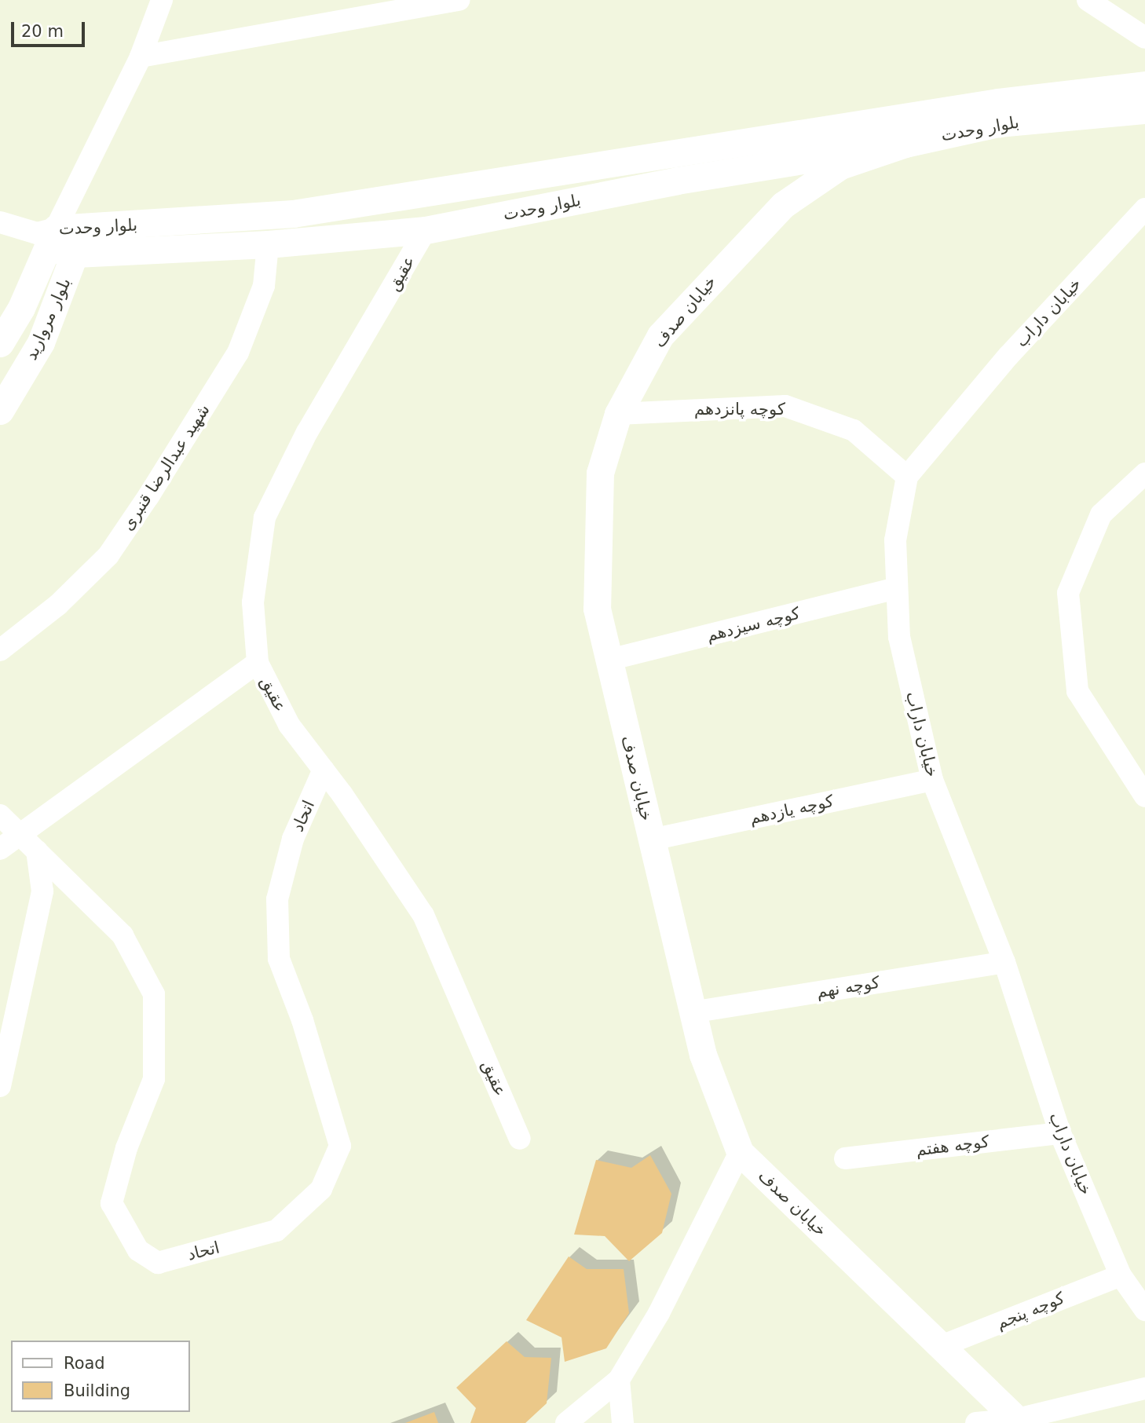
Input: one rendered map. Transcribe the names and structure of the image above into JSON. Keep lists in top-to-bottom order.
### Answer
{
  "streets": {
    "street": [
      "بلوار وحدت",
      "عقیق",
      "خیابان صدف",
      "خیابان داراب",
      "بلوار مروارید",
      "کوچه پانزدهم",
      "شهید عبدالرضا قنبری",
      "کوچه سیزدهم",
      "کوچه یازدهم",
      "اتحاد",
      "کوچه نهم",
      "کوچه هفتم",
      "کوچه پنجم"
    ]
  },
  "crossings": [
    ["بلوار وحدت", "عقیق"],
    ["بلوار وحدت", "خیابان صدف"],
    ["بلوار وحدت", "بلوار مروارید"],
    ["بلوار وحدت", "شهید عبدالرضا قنبری"],
    ["عقیق", "اتحاد"],
    ["خیابان صدف", "کوچه پانزدهم"],
    ["خیابان صدف", "کوچه سیزدهم"],
    ["خیابان صدف", "کوچه یازدهم"],
    ["خیابان صدف", "کوچه نهم"],
    ["خیابان صدف", "کوچه پنجم"],
    ["خیابان داراب", "کوچه پانزدهم"],
    ["خیابان داراب", "کوچه سیزدهم"],
    ["خیابان داراب", "کوچه یازدهم"],
    ["خیابان داراب", "کوچه نهم"],
    ["خیابان داراب", "کوچه هفتم"],
    ["خیابان داراب", "کوچه پنجم"]
  ],
  "legend": ["Road", "Building"],
  "scale_bar": "20 m"
}
